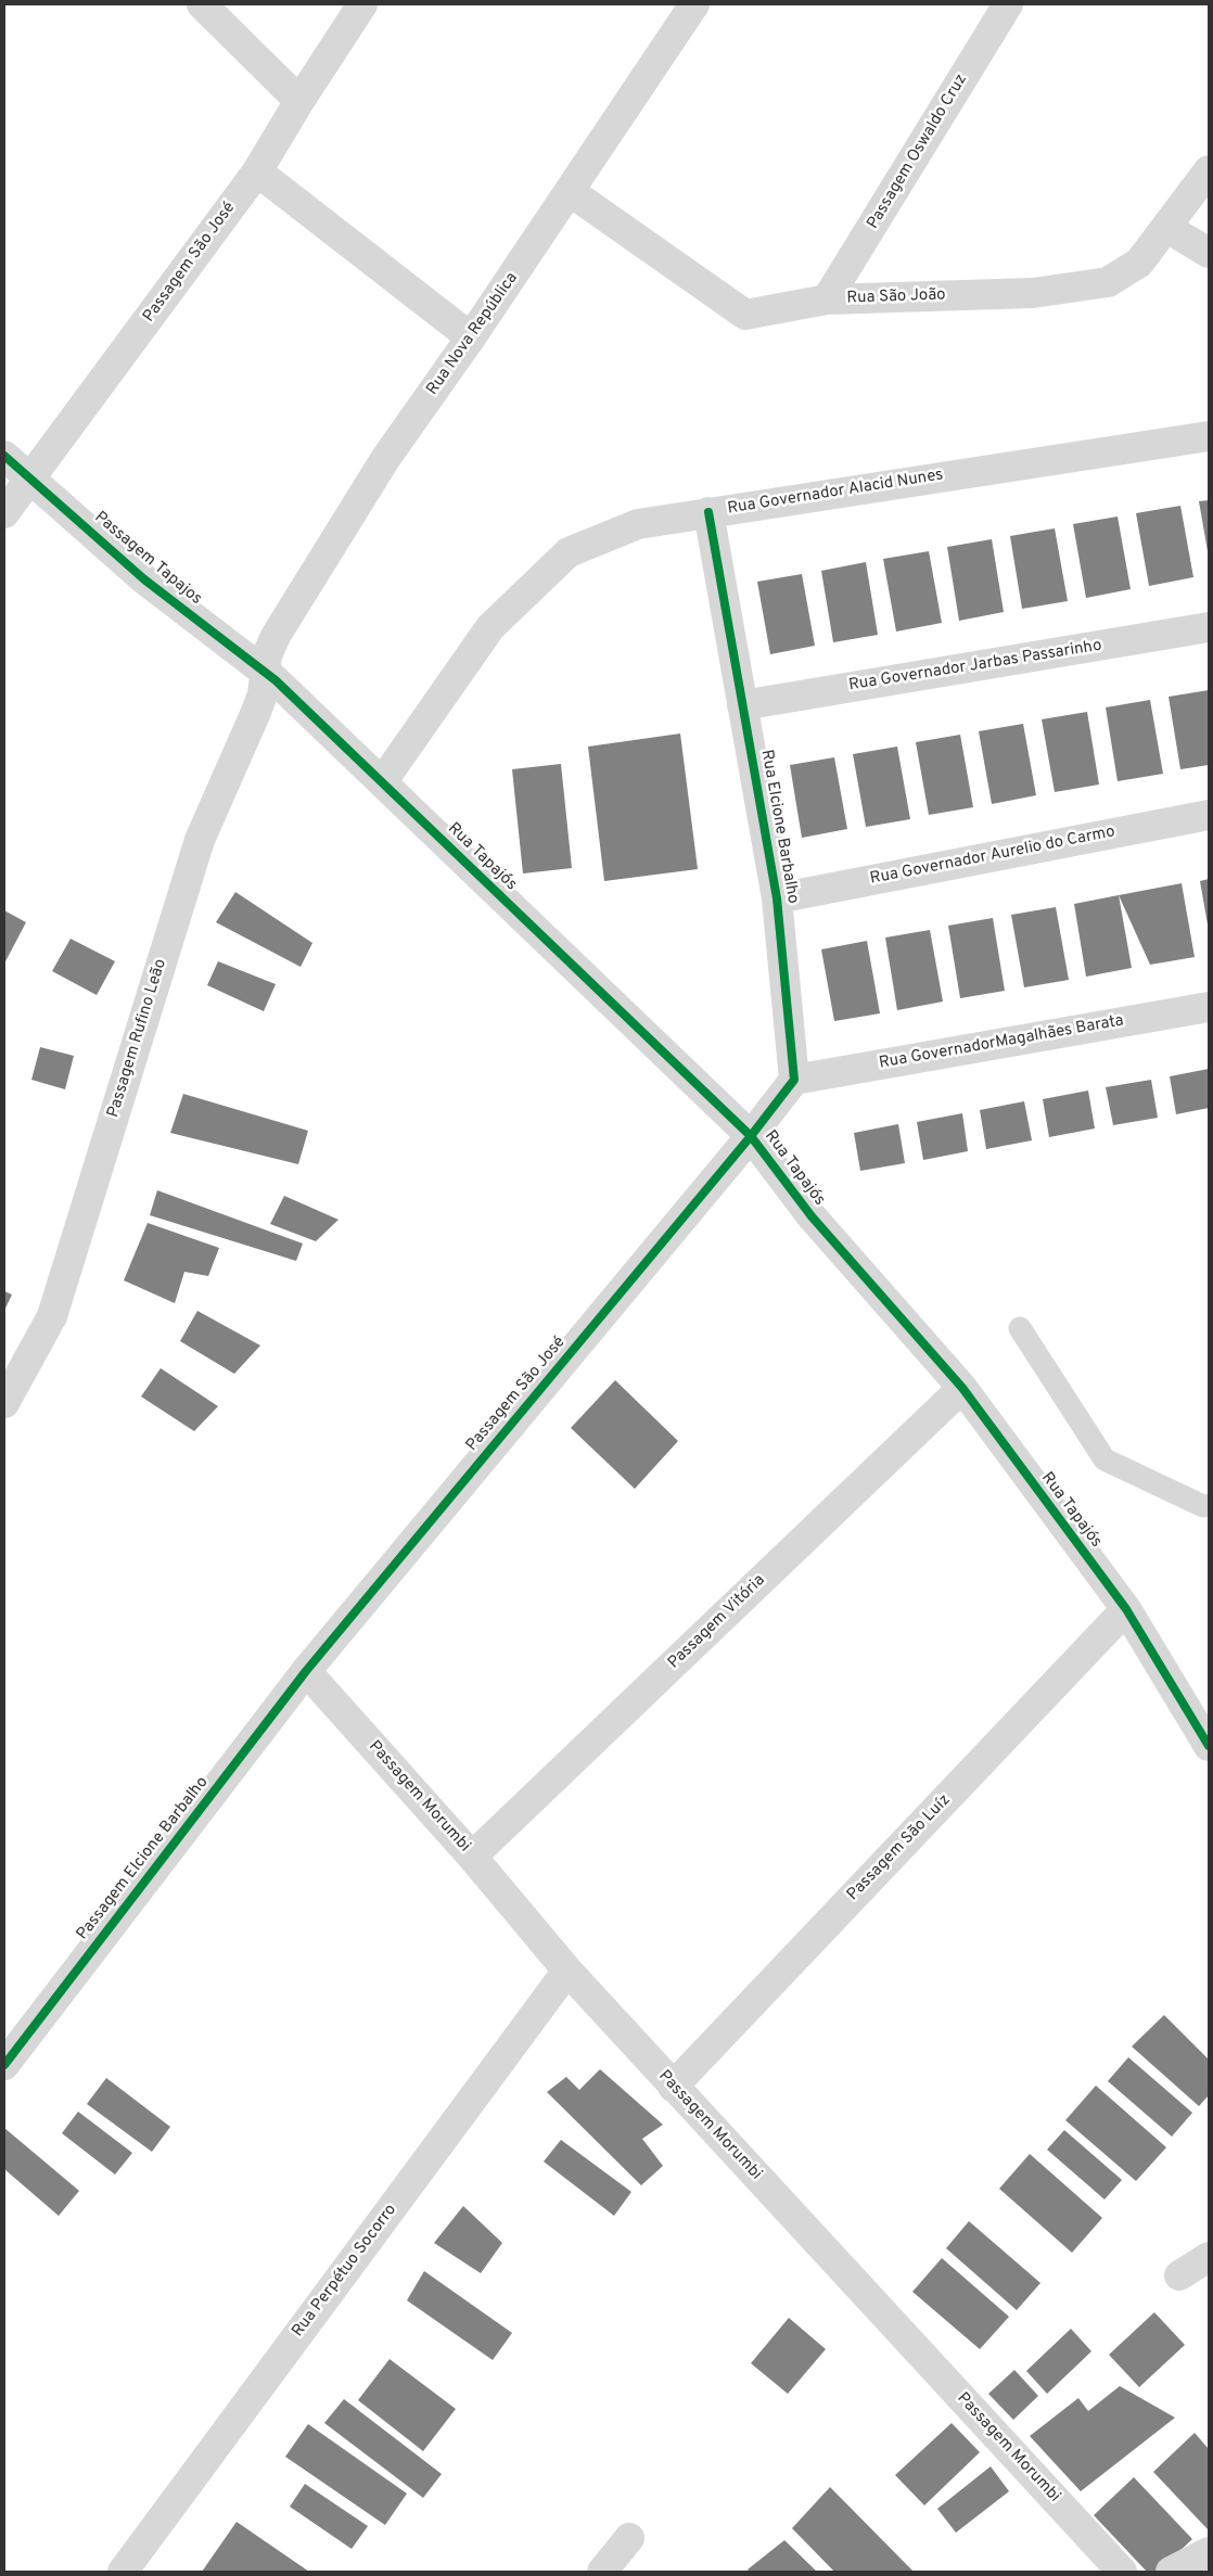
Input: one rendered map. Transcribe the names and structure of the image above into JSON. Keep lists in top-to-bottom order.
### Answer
{
  "streets": {
    "street": [
      "Passagem Oswaldo Cruz",
      "Passagem São José",
      "Rua São João",
      "Rua Nova República",
      "Rua Governador Alacid Nunes",
      "Passagem Tapajos",
      "Rua Governador Jarbas Passarinho",
      "Rua Elcione Barbalho",
      "Rua Governador Aurelio do Carmo",
      "Rua Tapajós",
      "Passagem Rufino Leão",
      "Rua GovernadorMagalhães Barata",
      "Passagem Vitória",
      "Passagem Morumbi",
      "Passagem São Luíz",
      "Passagem Elcione Barbalho",
      "Rua Perpétuo Socorro"
    ]
  },
  "crossings": [
    ["Passagem Oswaldo Cruz", "Rua São João"],
    ["Passagem São José", "Passagem Tapajos"],
    ["Passagem São José", "Rua Tapajós"],
    ["Passagem São José", "Passagem Morumbi"],
    ["Passagem São José", "Passagem Elcione Barbalho"],
    ["Rua São João", "Rua Nova República"],
    ["Rua Nova República", "Passagem Tapajos"],
    ["Rua Nova República", "Rua Tapajós"],
    ["Rua Nova República", "Passagem Rufino Leão"],
    ["Rua Governador Alacid Nunes", "Rua Elcione Barbalho"],
    ["Rua Governador Alacid Nunes", "Rua Tapajós"],
    ["Passagem Tapajos", "Rua Tapajós"],
    ["Passagem Tapajos", "Passagem Rufino Leão"],
    ["Rua Governador Jarbas Passarinho", "Rua Elcione Barbalho"],
    ["Rua Elcione Barbalho", "Rua Governador Aurelio do Carmo"],
    ["Rua Elcione Barbalho", "Rua GovernadorMagalhães Barata"],
    ["Rua Tapajós", "Passagem Rufino Leão"],
    ["Rua Tapajós", "Passagem Vitória"],
    ["Rua Tapajós", "Passagem São Luíz"],
    ["Passagem Vitória", "Passagem Morumbi"],
    ["Passagem Morumbi", "Passagem São Luíz"],
    ["Passagem Morumbi", "Passagem Elcione Barbalho"],
    ["Passagem Morumbi", "Rua Perpétuo Socorro"]
  ]
}
